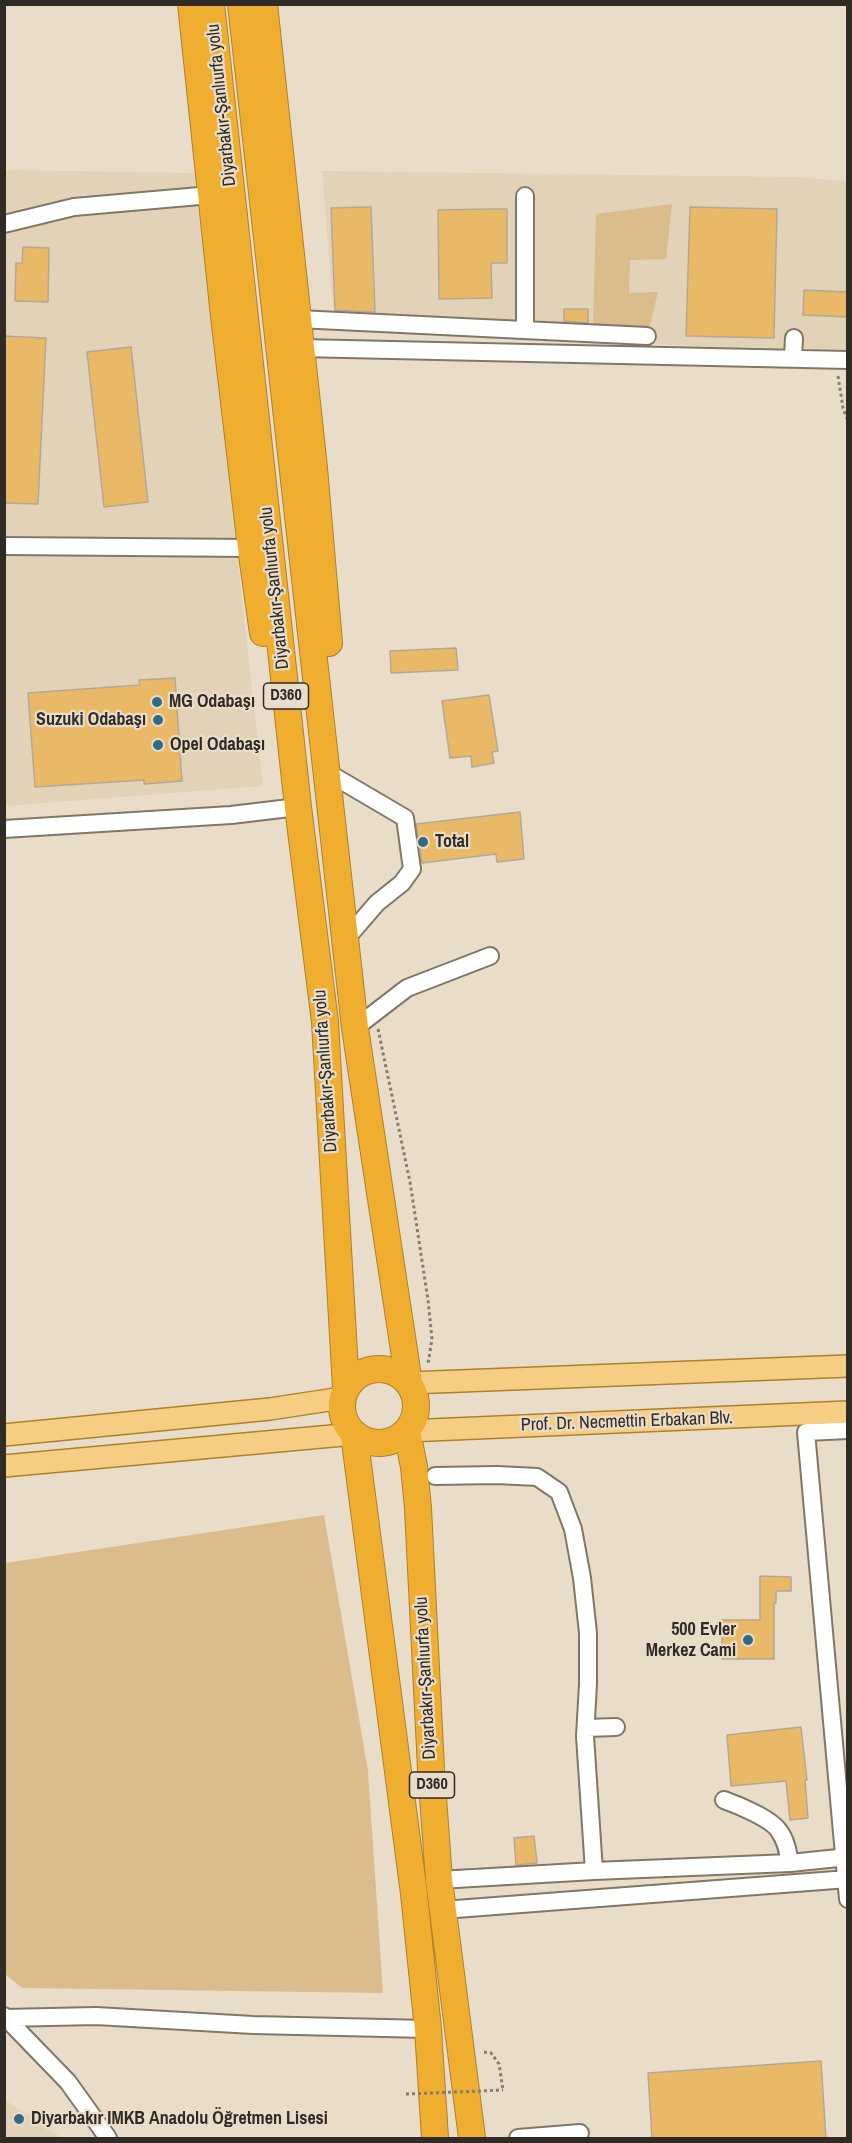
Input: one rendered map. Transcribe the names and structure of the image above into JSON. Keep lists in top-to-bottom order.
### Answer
{
  "streets": {
    "highway": ["Diyarbakır-Şanlıurfa yolu", "D360"],
    "main road": ["Prof. Dr. Necmettin Erbakan Blv."]
  },
  "crossings": [
    ["Diyarbakır-Şanlıurfa yolu", "D360"],
    ["Diyarbakır-Şanlıurfa yolu", "Prof. Dr. Necmettin Erbakan Blv."],
    ["D360", "Prof. Dr. Necmettin Erbakan Blv."]
  ],
  "places": [
    "MG Odabaşı",
    "Suzuki Odabaşı",
    "Opel Odabaşı",
    "Total",
    "500 Evler Merkez Cami",
    "Diyarbakır IMKB Anadolu Öğretmen Lisesi"
  ]
}
